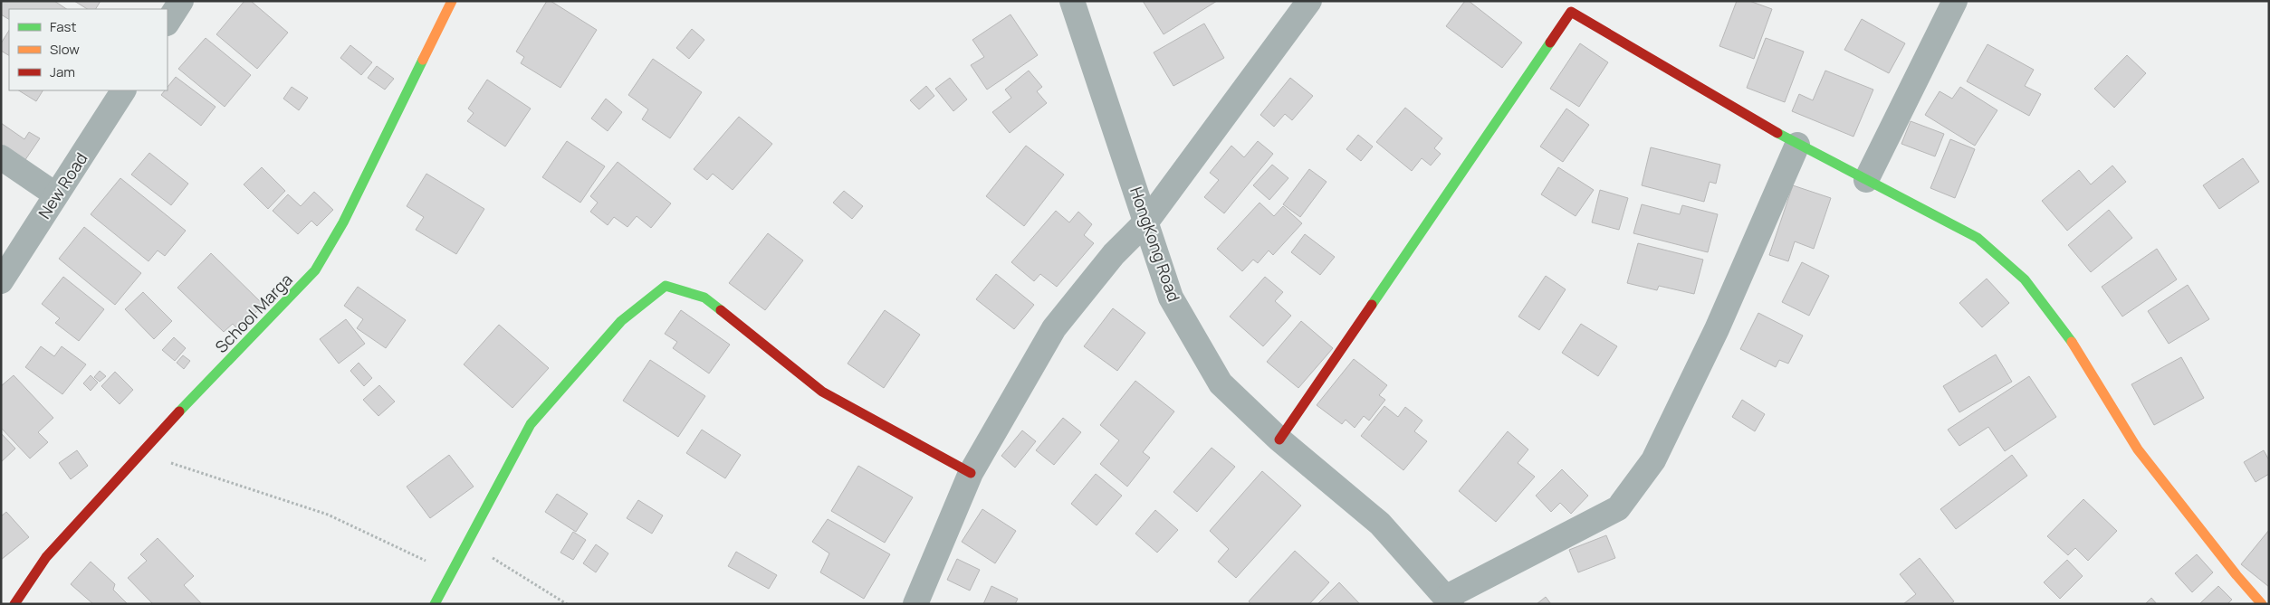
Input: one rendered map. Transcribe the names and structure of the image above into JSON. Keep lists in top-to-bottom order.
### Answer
{
  "streets": {
    "street": ["New Road", "HongKong Road", "School Marga"]
  },
  "legend": ["Fast", "Slow", "Jam"]
}
